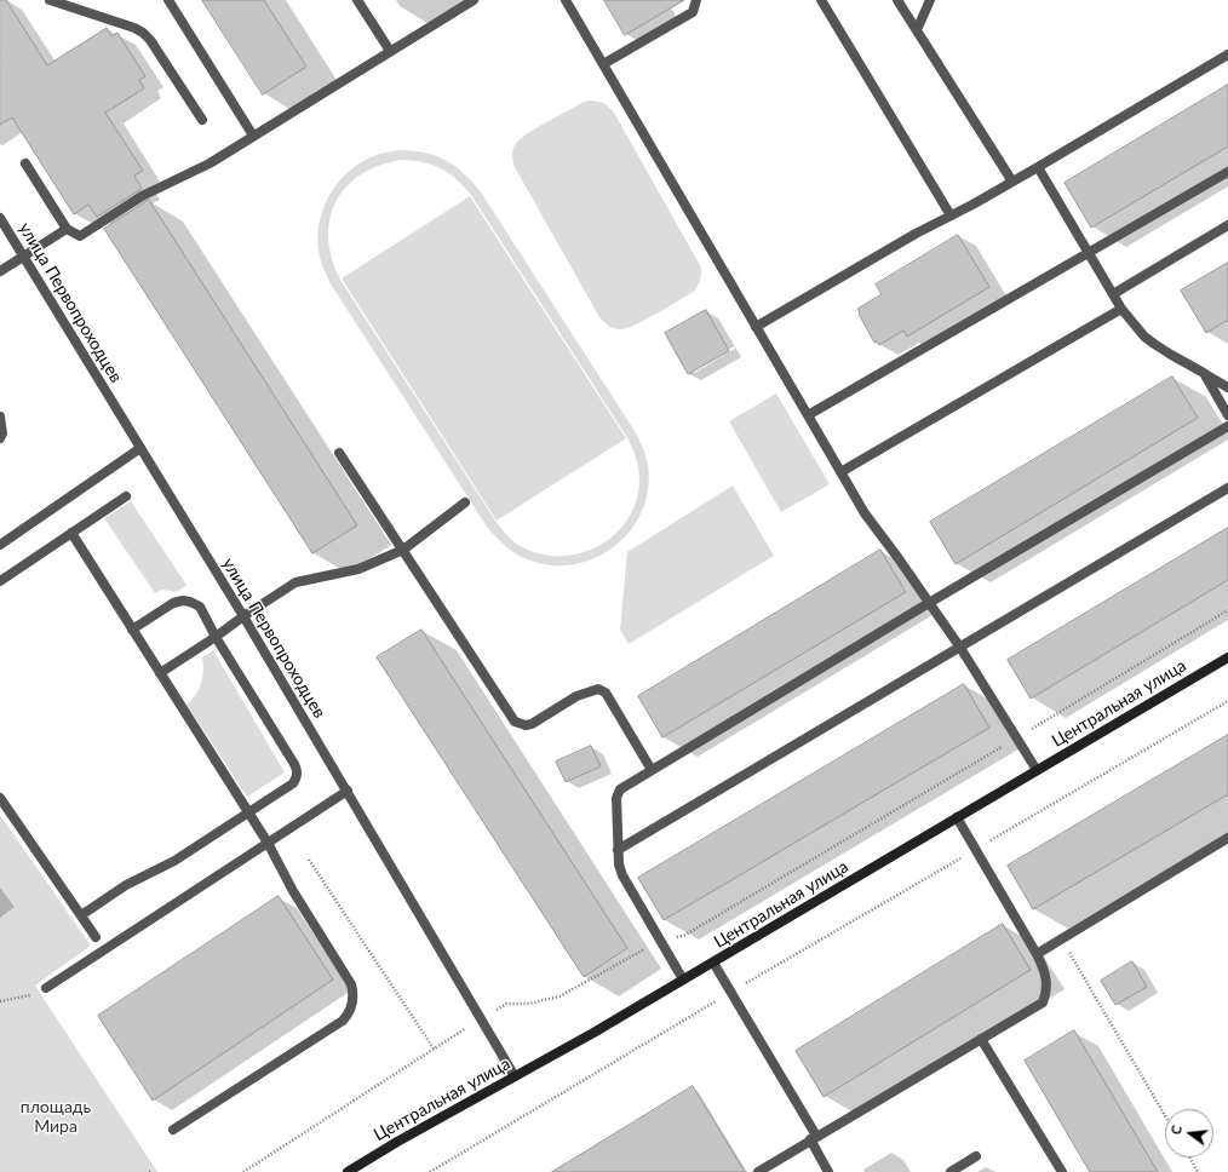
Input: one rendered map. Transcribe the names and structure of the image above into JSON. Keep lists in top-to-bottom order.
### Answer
{
  "streets": {
    "main road": ["Центральная улица"],
    "street": ["улица Первопроходцев"]
  },
  "crossings": [
    ["улица Первопроходцев", "Центральная улица"]
  ],
  "parks": ["площадь Мира"],
  "north": "left"
}
